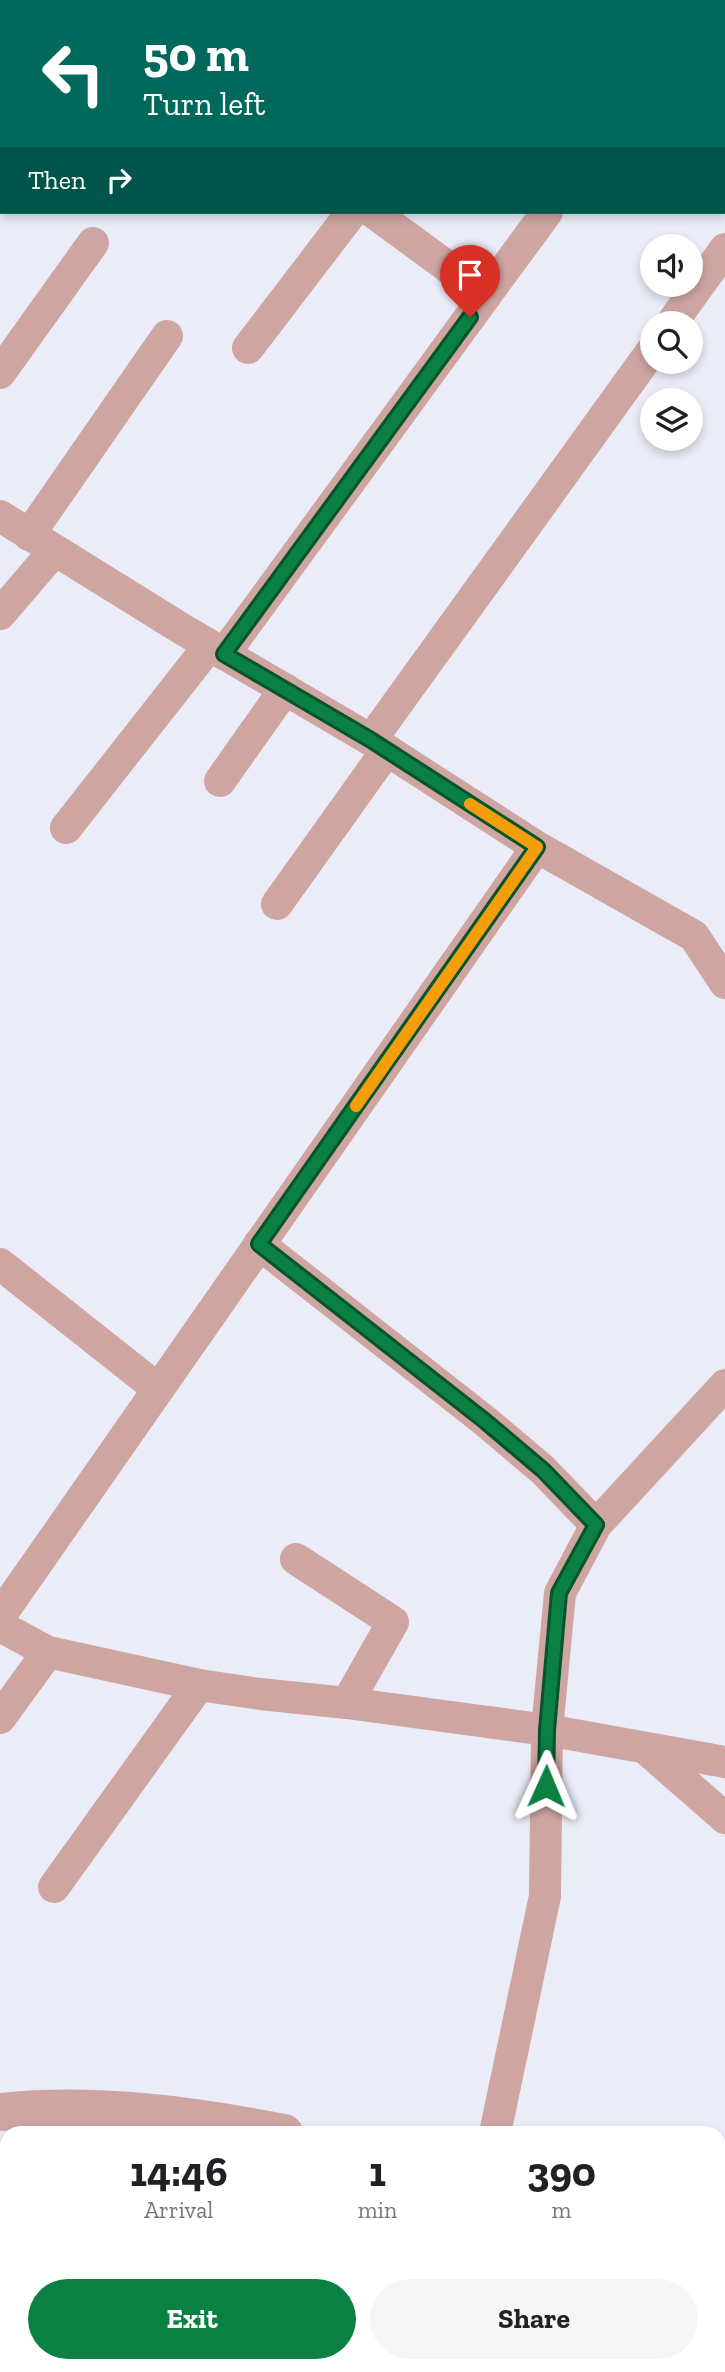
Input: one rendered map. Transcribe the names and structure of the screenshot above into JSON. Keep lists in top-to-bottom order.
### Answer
{
  "page": {
    "turn": ["50 m", "Turn left"],
    "then": "Then",
    "eta": [
      "14:46",
      "Arrival",
      "1",
      "min",
      "390",
      "m"
    ],
    "buttons": ["Exit", "Share"]
  }
}
